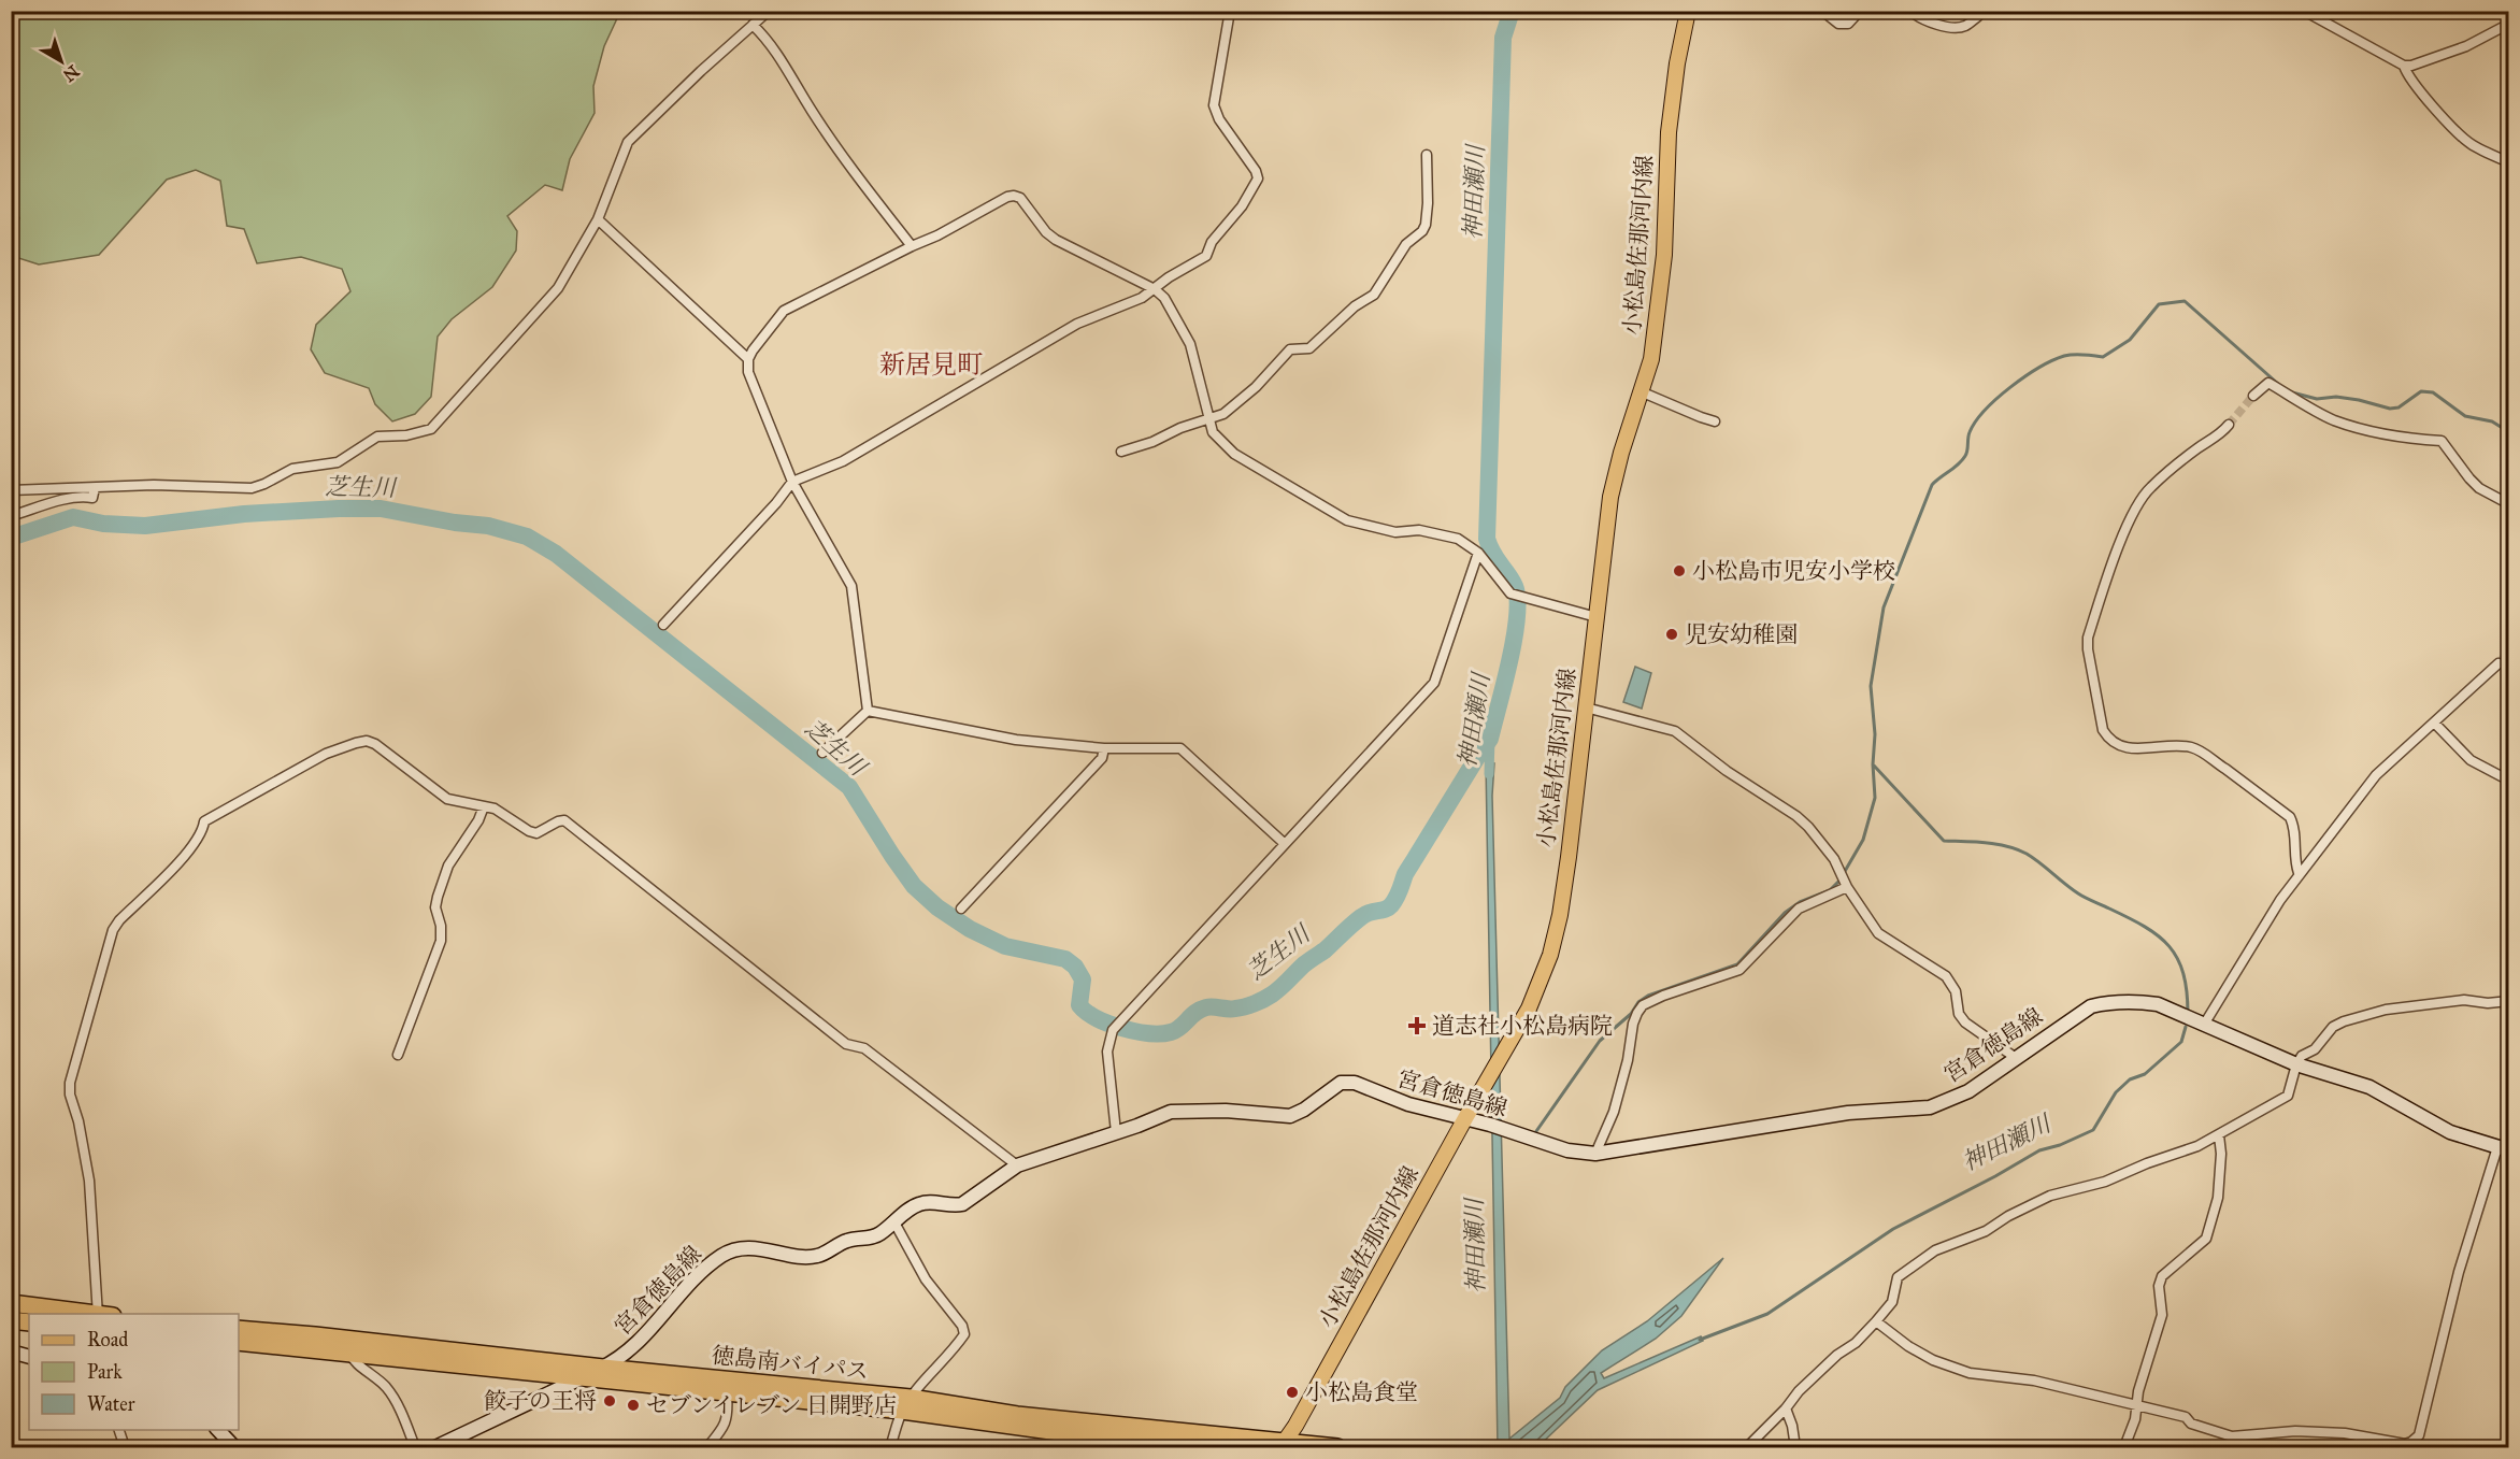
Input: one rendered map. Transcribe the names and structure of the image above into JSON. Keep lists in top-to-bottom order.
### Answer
{
  "streets": {
    "highway": ["徳島南バイパス"],
    "main road": ["小松島佐那河内線", "宮倉徳島線"]
  },
  "crossings": [
    ["小松島佐那河内線", "宮倉徳島線"],
    ["小松島佐那河内線", "徳島南バイパス"],
    ["宮倉徳島線", "徳島南バイパス"]
  ],
  "districts": ["新居見町"],
  "water": ["神田瀬川", "芝生川"],
  "places": {
    "other": [
      "小松島市児安小学校",
      "児安幼稚園",
      "小松島食堂",
      "餃子の王将",
      "セブンイレブン 日開野店"
    ],
    "health": ["道志社小松島病院"]
  },
  "legend": ["Road", "Park", "Water"],
  "north": "bottom right"
}
